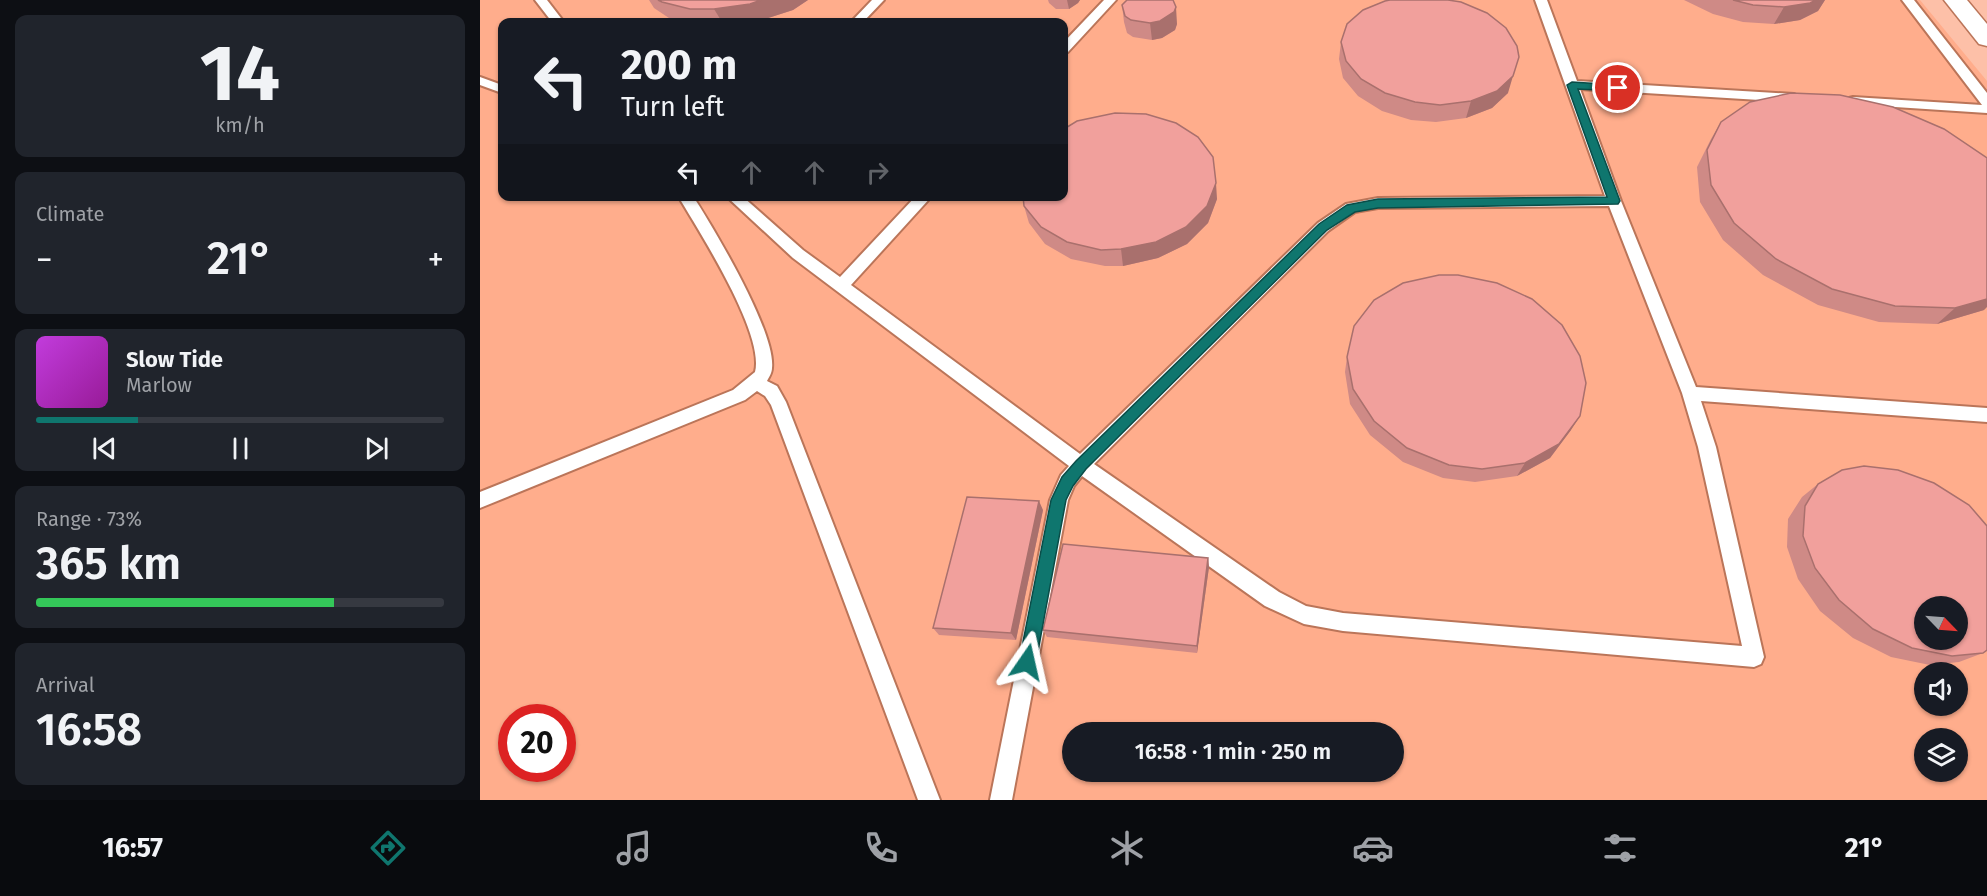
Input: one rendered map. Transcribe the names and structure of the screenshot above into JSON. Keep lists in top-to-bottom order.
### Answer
{
  "north": "bottom right",
  "page": {
    "tile": [
      ["14", "km/h"],
      "Climate",
      ["Range · 73%", "365 km"],
      ["Arrival", "16:58"]
    ],
    "turn": ["200 m", "Turn left"],
    "heat": ["−", "21°", "+"],
    "song": ["Slow Tide", "Marlow"],
    "limit": "20",
    "trip": "16:58 · 1 min · 250 m",
    "tabs": ["16:57", "21°"]
  }
}
